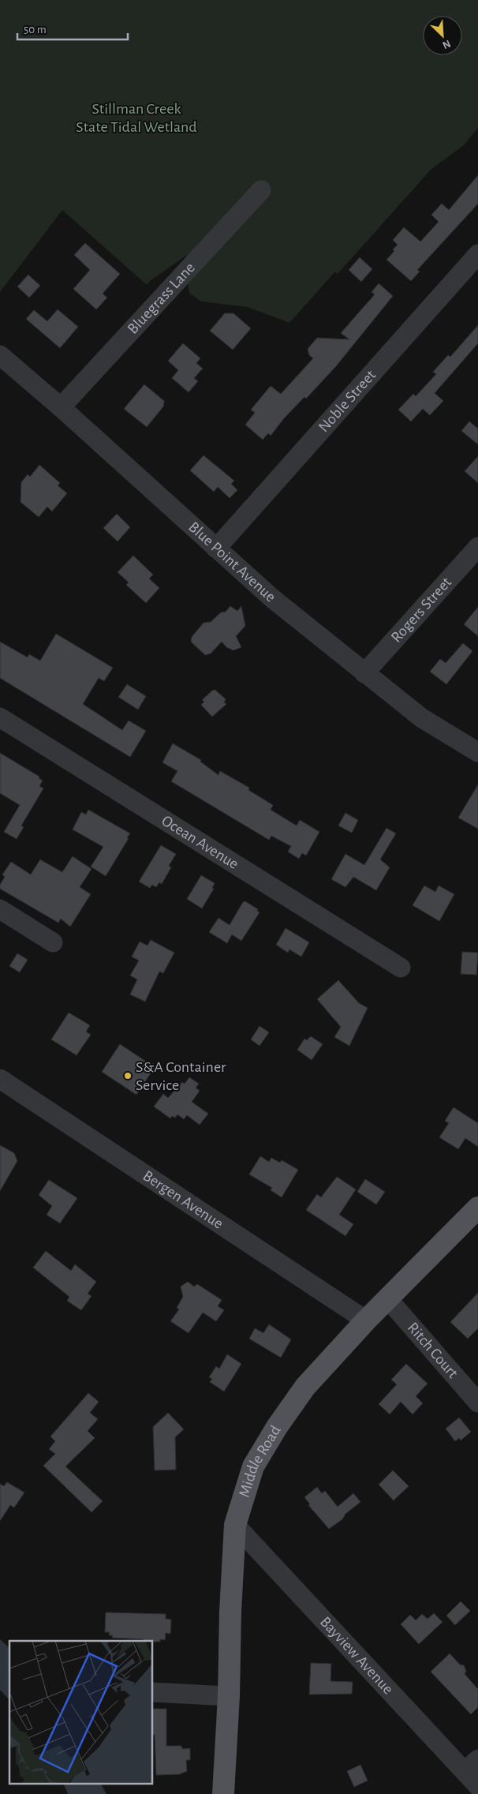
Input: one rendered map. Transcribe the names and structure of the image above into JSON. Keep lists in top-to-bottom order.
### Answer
{
  "streets": {
    "main road": ["Middle Road"],
    "street": [
      "Bluegrass Lane",
      "Noble Street",
      "Blue Point Avenue",
      "Rogers Street",
      "Ocean Avenue",
      "Bergen Avenue",
      "Ritch Court",
      "Bayview Avenue"
    ]
  },
  "crossings": [
    ["Bluegrass Lane", "Blue Point Avenue"],
    ["Noble Street", "Blue Point Avenue"],
    ["Blue Point Avenue", "Rogers Street"],
    ["Bergen Avenue", "Middle Road"],
    ["Ritch Court", "Middle Road"],
    ["Middle Road", "Bayview Avenue"]
  ],
  "parks": ["Stillman Creek State Tidal Wetland"],
  "places": ["S&A Container Service"],
  "scale_bar": "50 m",
  "north": "bottom right"
}
